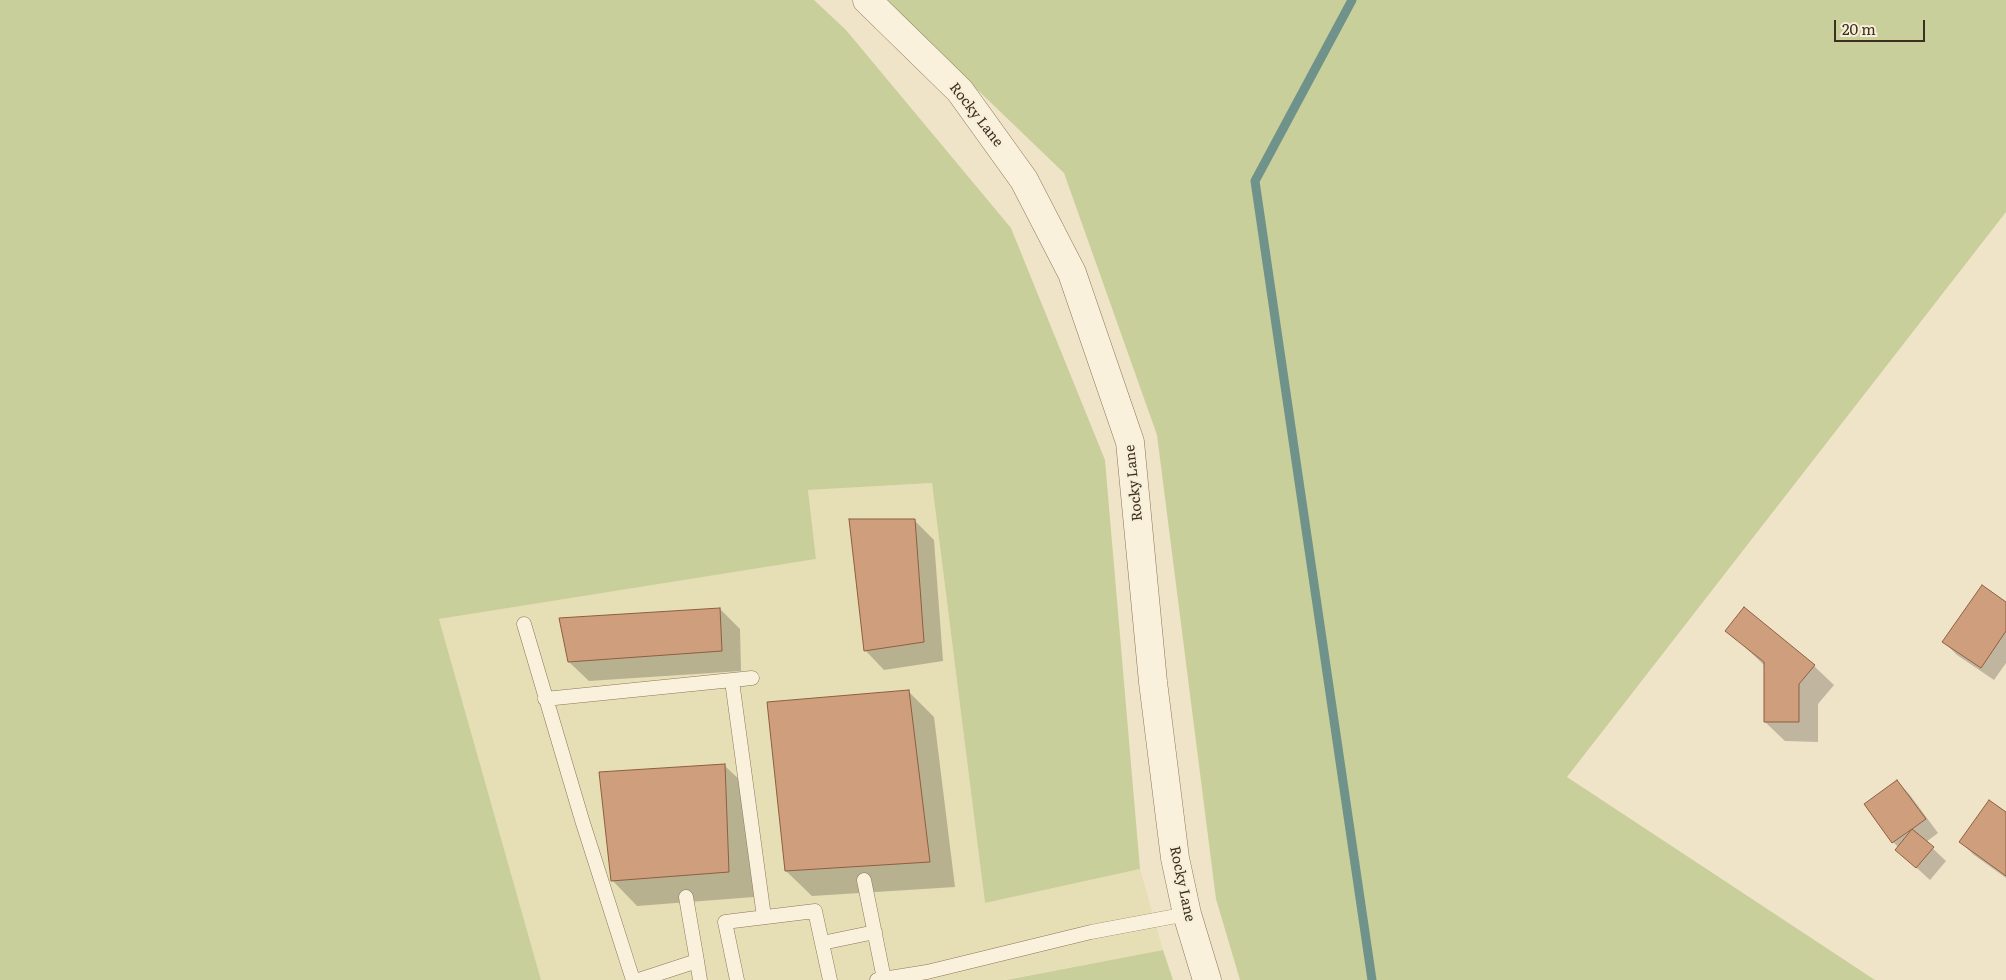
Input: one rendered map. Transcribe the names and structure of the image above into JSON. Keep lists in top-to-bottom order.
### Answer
{
  "streets": {
    "street": ["Rocky Lane"]
  },
  "scale_bar": "20 m"
}
